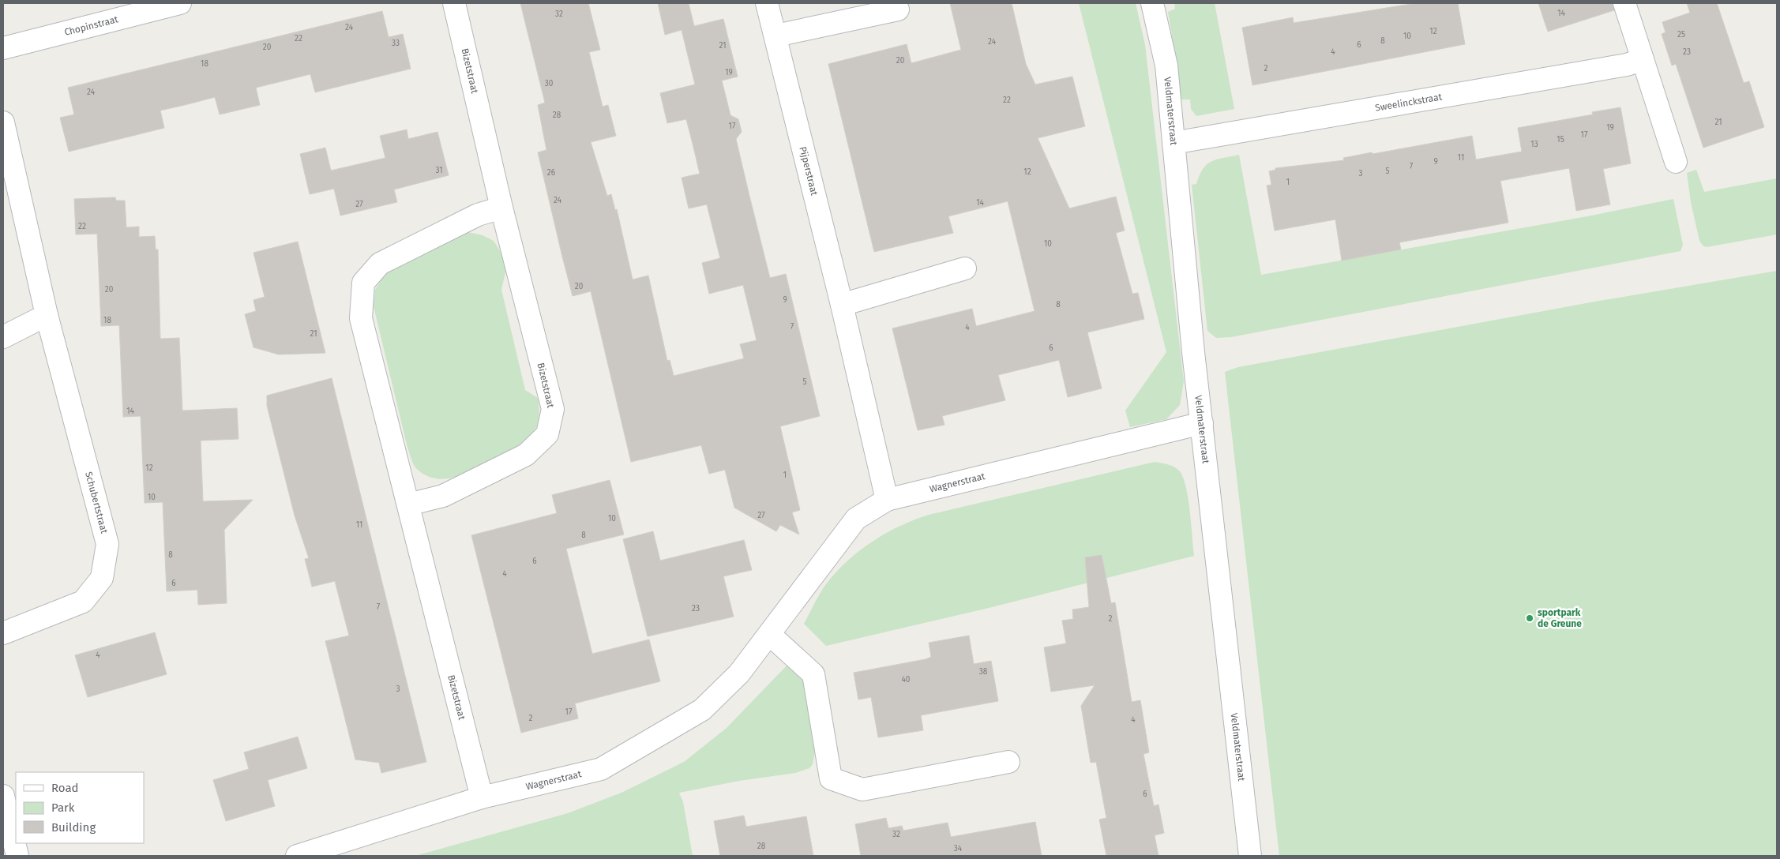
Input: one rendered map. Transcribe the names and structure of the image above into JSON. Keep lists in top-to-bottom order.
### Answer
{
  "streets": {
    "street": [
      "Chopinstraat",
      "Bizetstraat",
      "Sweelinckstraat",
      "Veldmaterstraat",
      "Pijperstraat",
      "Wagnerstraat",
      "Schubertstraat"
    ]
  },
  "crossings": [
    ["Bizetstraat", "Wagnerstraat"],
    ["Sweelinckstraat", "Veldmaterstraat"],
    ["Veldmaterstraat", "Wagnerstraat"],
    ["Pijperstraat", "Wagnerstraat"]
  ],
  "places": ["sportpark de Greune"],
  "house_numbers": [
    "14",
    "32",
    "24",
    "12",
    "25",
    "10",
    "22",
    "8",
    "24",
    "33",
    "6",
    "21",
    "20",
    "4",
    "23",
    "20",
    "18",
    "2",
    "19",
    "30",
    "24",
    "22",
    "28",
    "21",
    "17",
    "19",
    "17",
    "15",
    "13",
    "11",
    "9",
    "7",
    "31",
    "5",
    "12",
    "26",
    "3",
    "1",
    "24",
    "14",
    "27",
    "22",
    "10",
    "20",
    "20",
    "9",
    "8",
    "18",
    "7",
    "4",
    "21",
    "6",
    "5",
    "14",
    "12",
    "1",
    "10",
    "27",
    "10",
    "11",
    "8",
    "8",
    "6",
    "4",
    "6",
    "7",
    "23",
    "2",
    "4",
    "38",
    "40",
    "3",
    "17",
    "2",
    "4",
    "6",
    "32",
    "28",
    "34"
  ],
  "legend": ["Road", "Park", "Building"]
}
